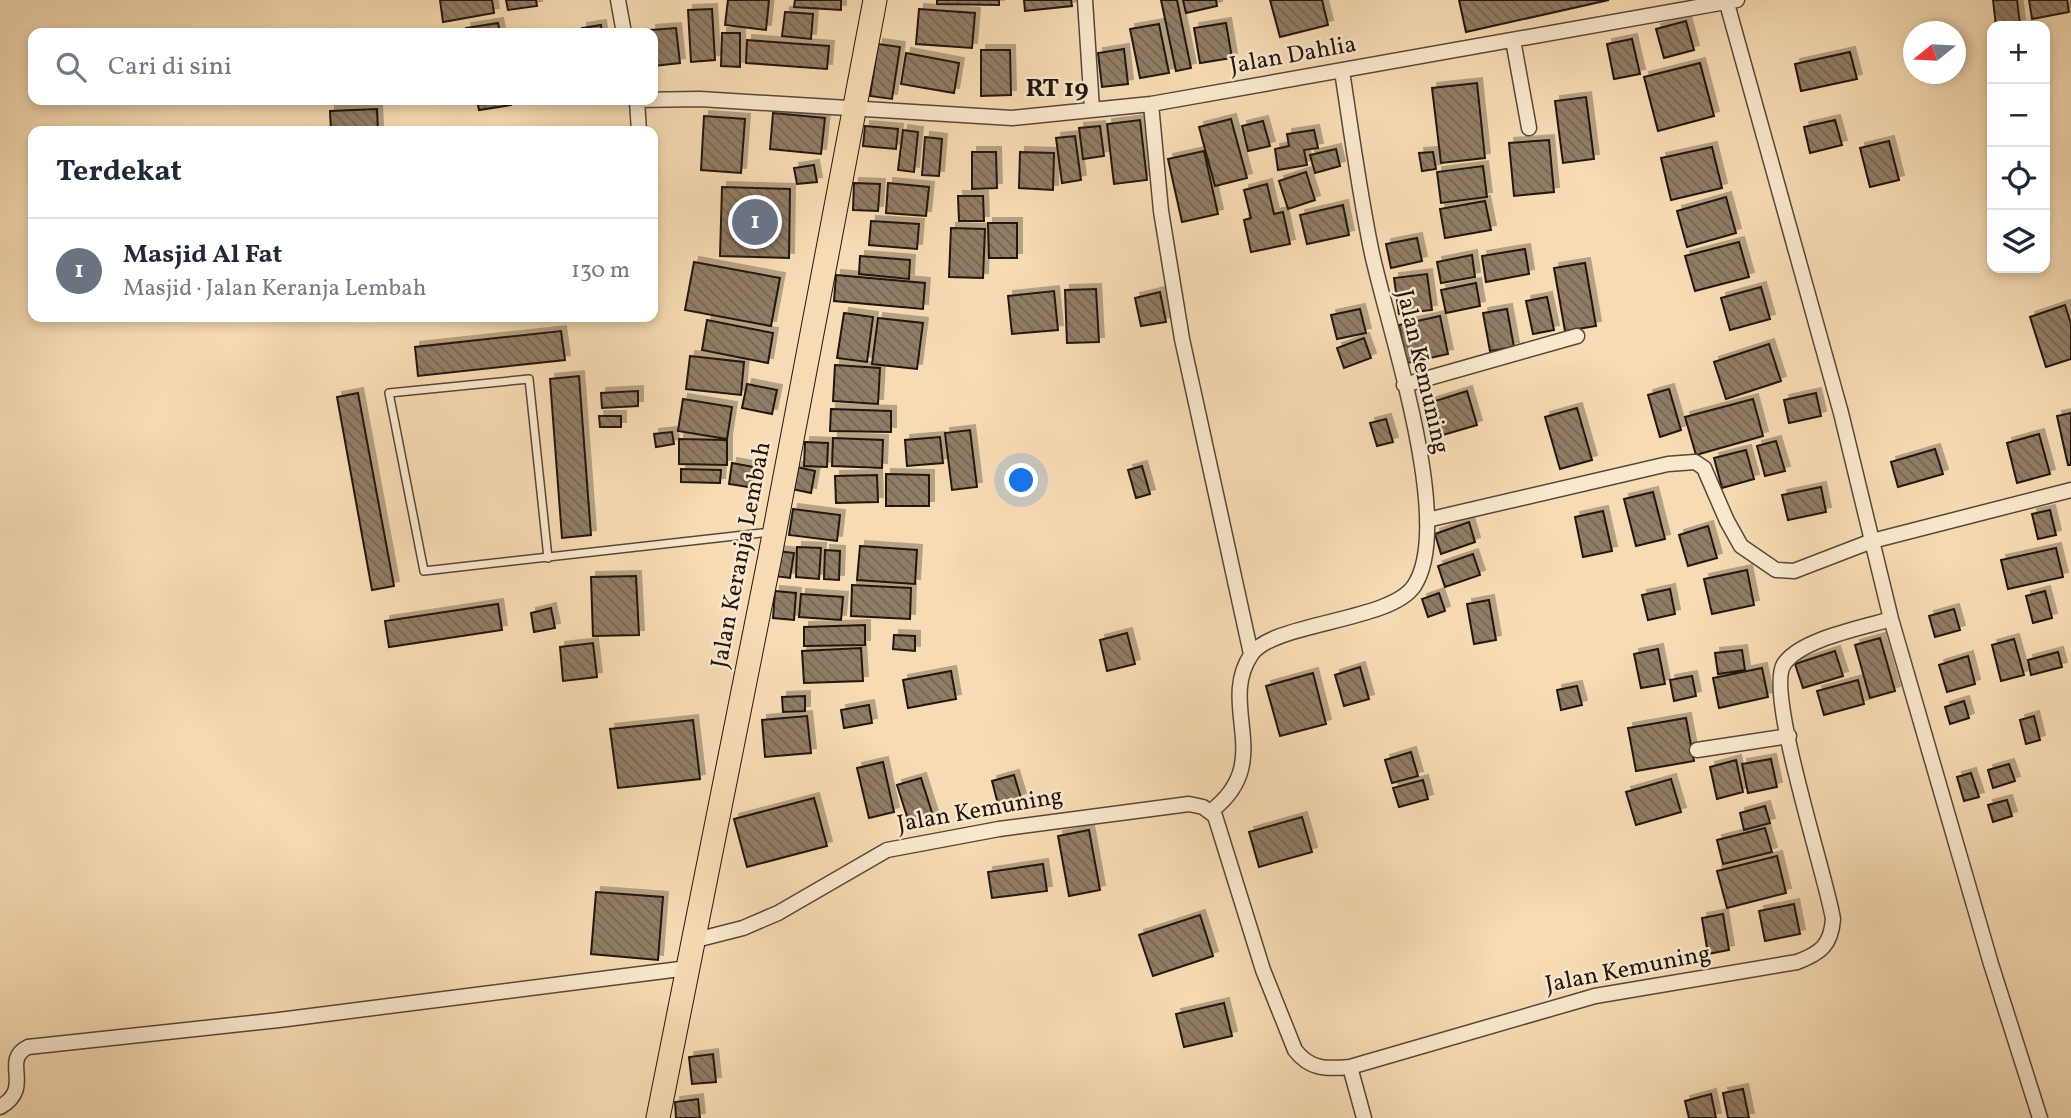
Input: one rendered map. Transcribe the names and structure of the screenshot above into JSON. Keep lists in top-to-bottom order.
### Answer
{
  "streets": {
    "main road": ["Jalan Keranja Lembah"],
    "street": ["Jalan Dahlia", "Jalan Kemuning"]
  },
  "crossings": [
    ["Jalan Dahlia", "Jalan Kemuning"],
    ["Jalan Dahlia", "Jalan Keranja Lembah"],
    ["Jalan Kemuning", "Jalan Keranja Lembah"]
  ],
  "districts": ["RT 19"],
  "north": "left",
  "page": {
    "map_buttons": ["+", "−"],
    "search": "Cari di sini",
    "heading": "Terdekat",
    "pins": "1",
    "list": [
      {
        "mark": "1",
        "name": "Masjid Al Fat",
        "note": "Masjid · Jalan Keranja Lembah",
        "value": "130 m"
      }
    ]
  }
}
